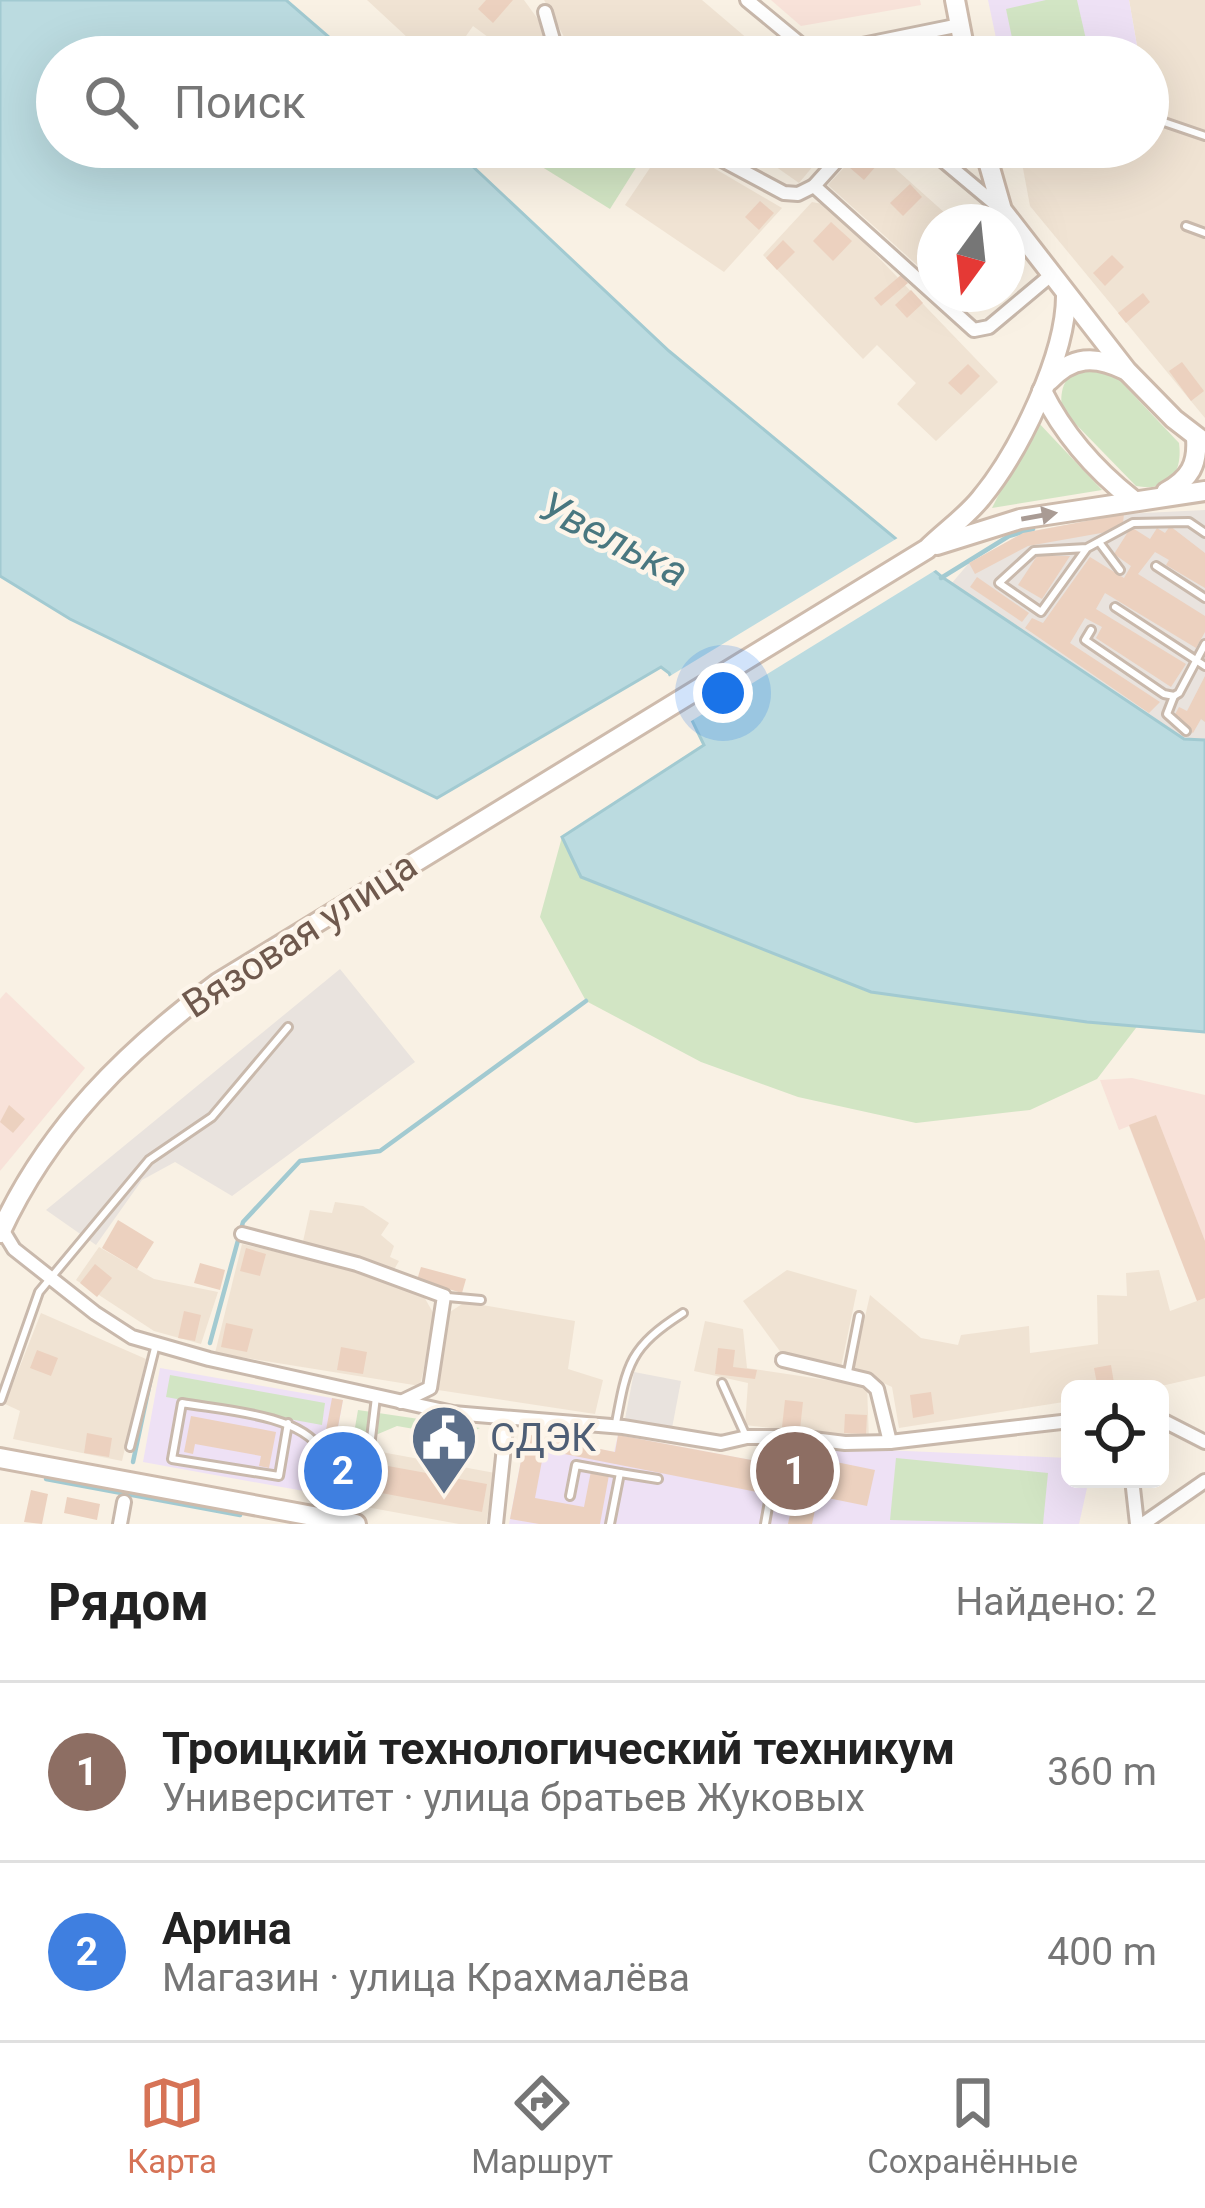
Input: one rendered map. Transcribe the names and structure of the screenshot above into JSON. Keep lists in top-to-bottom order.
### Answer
{
  "streets": {
    "street": ["Вязовая улица"]
  },
  "water": ["Увелька"],
  "places": {
    "public building": ["СДЭК"]
  },
  "north": "bottom",
  "page": {
    "search": "Поиск",
    "pins": ["1", "2"],
    "heading": ["Рядом", "Найдено: 2"],
    "list": [
      {
        "mark": "1",
        "name": "Троицкий технологический техникум",
        "note": "Университет · улица братьев Жуковых",
        "value": "360 m"
      },
      {
        "mark": "2",
        "name": "Арина",
        "note": "Магазин · улица Крахмалёва",
        "value": "400 m"
      }
    ],
    "nav": ["Карта", "Маршрут", "Сохранённые"]
  }
}
